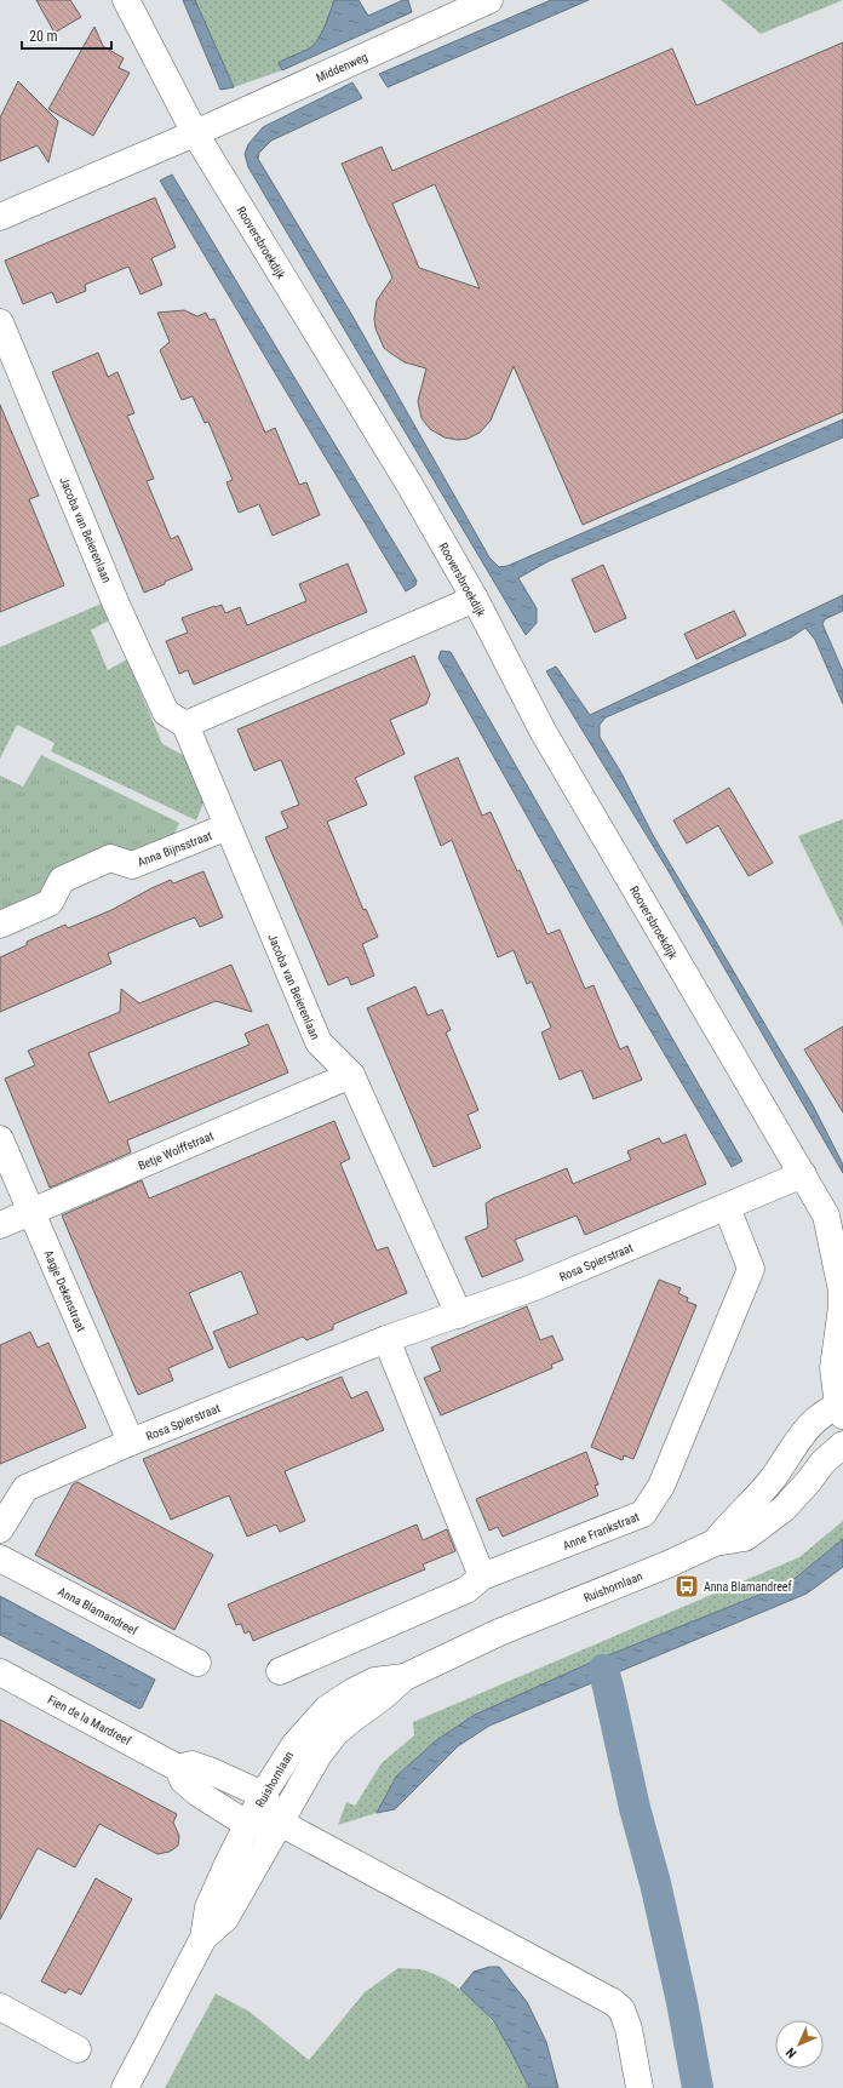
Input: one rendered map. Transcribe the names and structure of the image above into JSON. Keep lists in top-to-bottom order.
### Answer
{
  "streets": {
    "street": [
      "Middenweg",
      "Rooversbroekdijk",
      "Jacoba van Beierenlaan",
      "Anna Bijnsstraat",
      "Betje Wolffstraat",
      "Rosa Spierstraat",
      "Aagje Dekenstraat",
      "Anne Frankstraat",
      "Ruishornlaan",
      "Anna Blamandreef",
      "Fien de la Mardreef"
    ]
  },
  "crossings": [
    ["Middenweg", "Rooversbroekdijk"],
    ["Rooversbroekdijk", "Rosa Spierstraat"],
    ["Rooversbroekdijk", "Ruishornlaan"],
    ["Jacoba van Beierenlaan", "Anna Bijnsstraat"],
    ["Jacoba van Beierenlaan", "Betje Wolffstraat"],
    ["Jacoba van Beierenlaan", "Rosa Spierstraat"],
    ["Betje Wolffstraat", "Aagje Dekenstraat"],
    ["Rosa Spierstraat", "Aagje Dekenstraat"],
    ["Rosa Spierstraat", "Anne Frankstraat"],
    ["Ruishornlaan", "Fien de la Mardreef"]
  ],
  "places": {
    "bus stop": ["Anna Blamandreef"]
  },
  "scale_bar": "20 m",
  "north": "bottom left"
}
